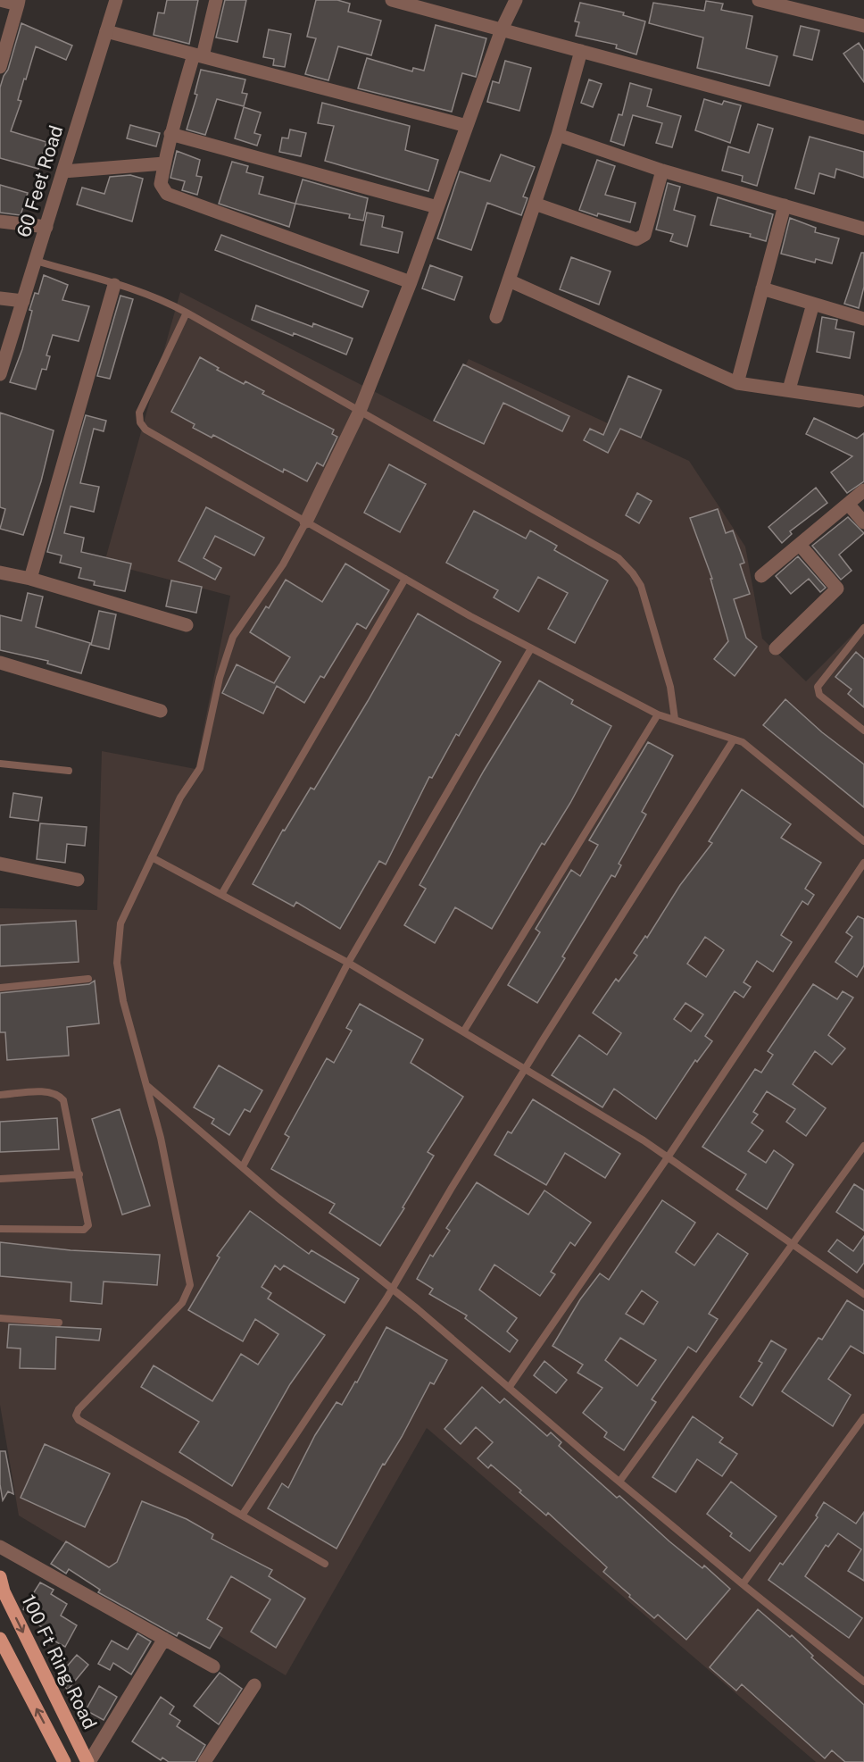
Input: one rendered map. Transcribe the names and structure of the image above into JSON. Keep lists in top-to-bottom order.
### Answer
{
  "streets": {
    "main road": ["100 Ft Ring Road"],
    "street": ["60 Feet Road"]
  }
}
